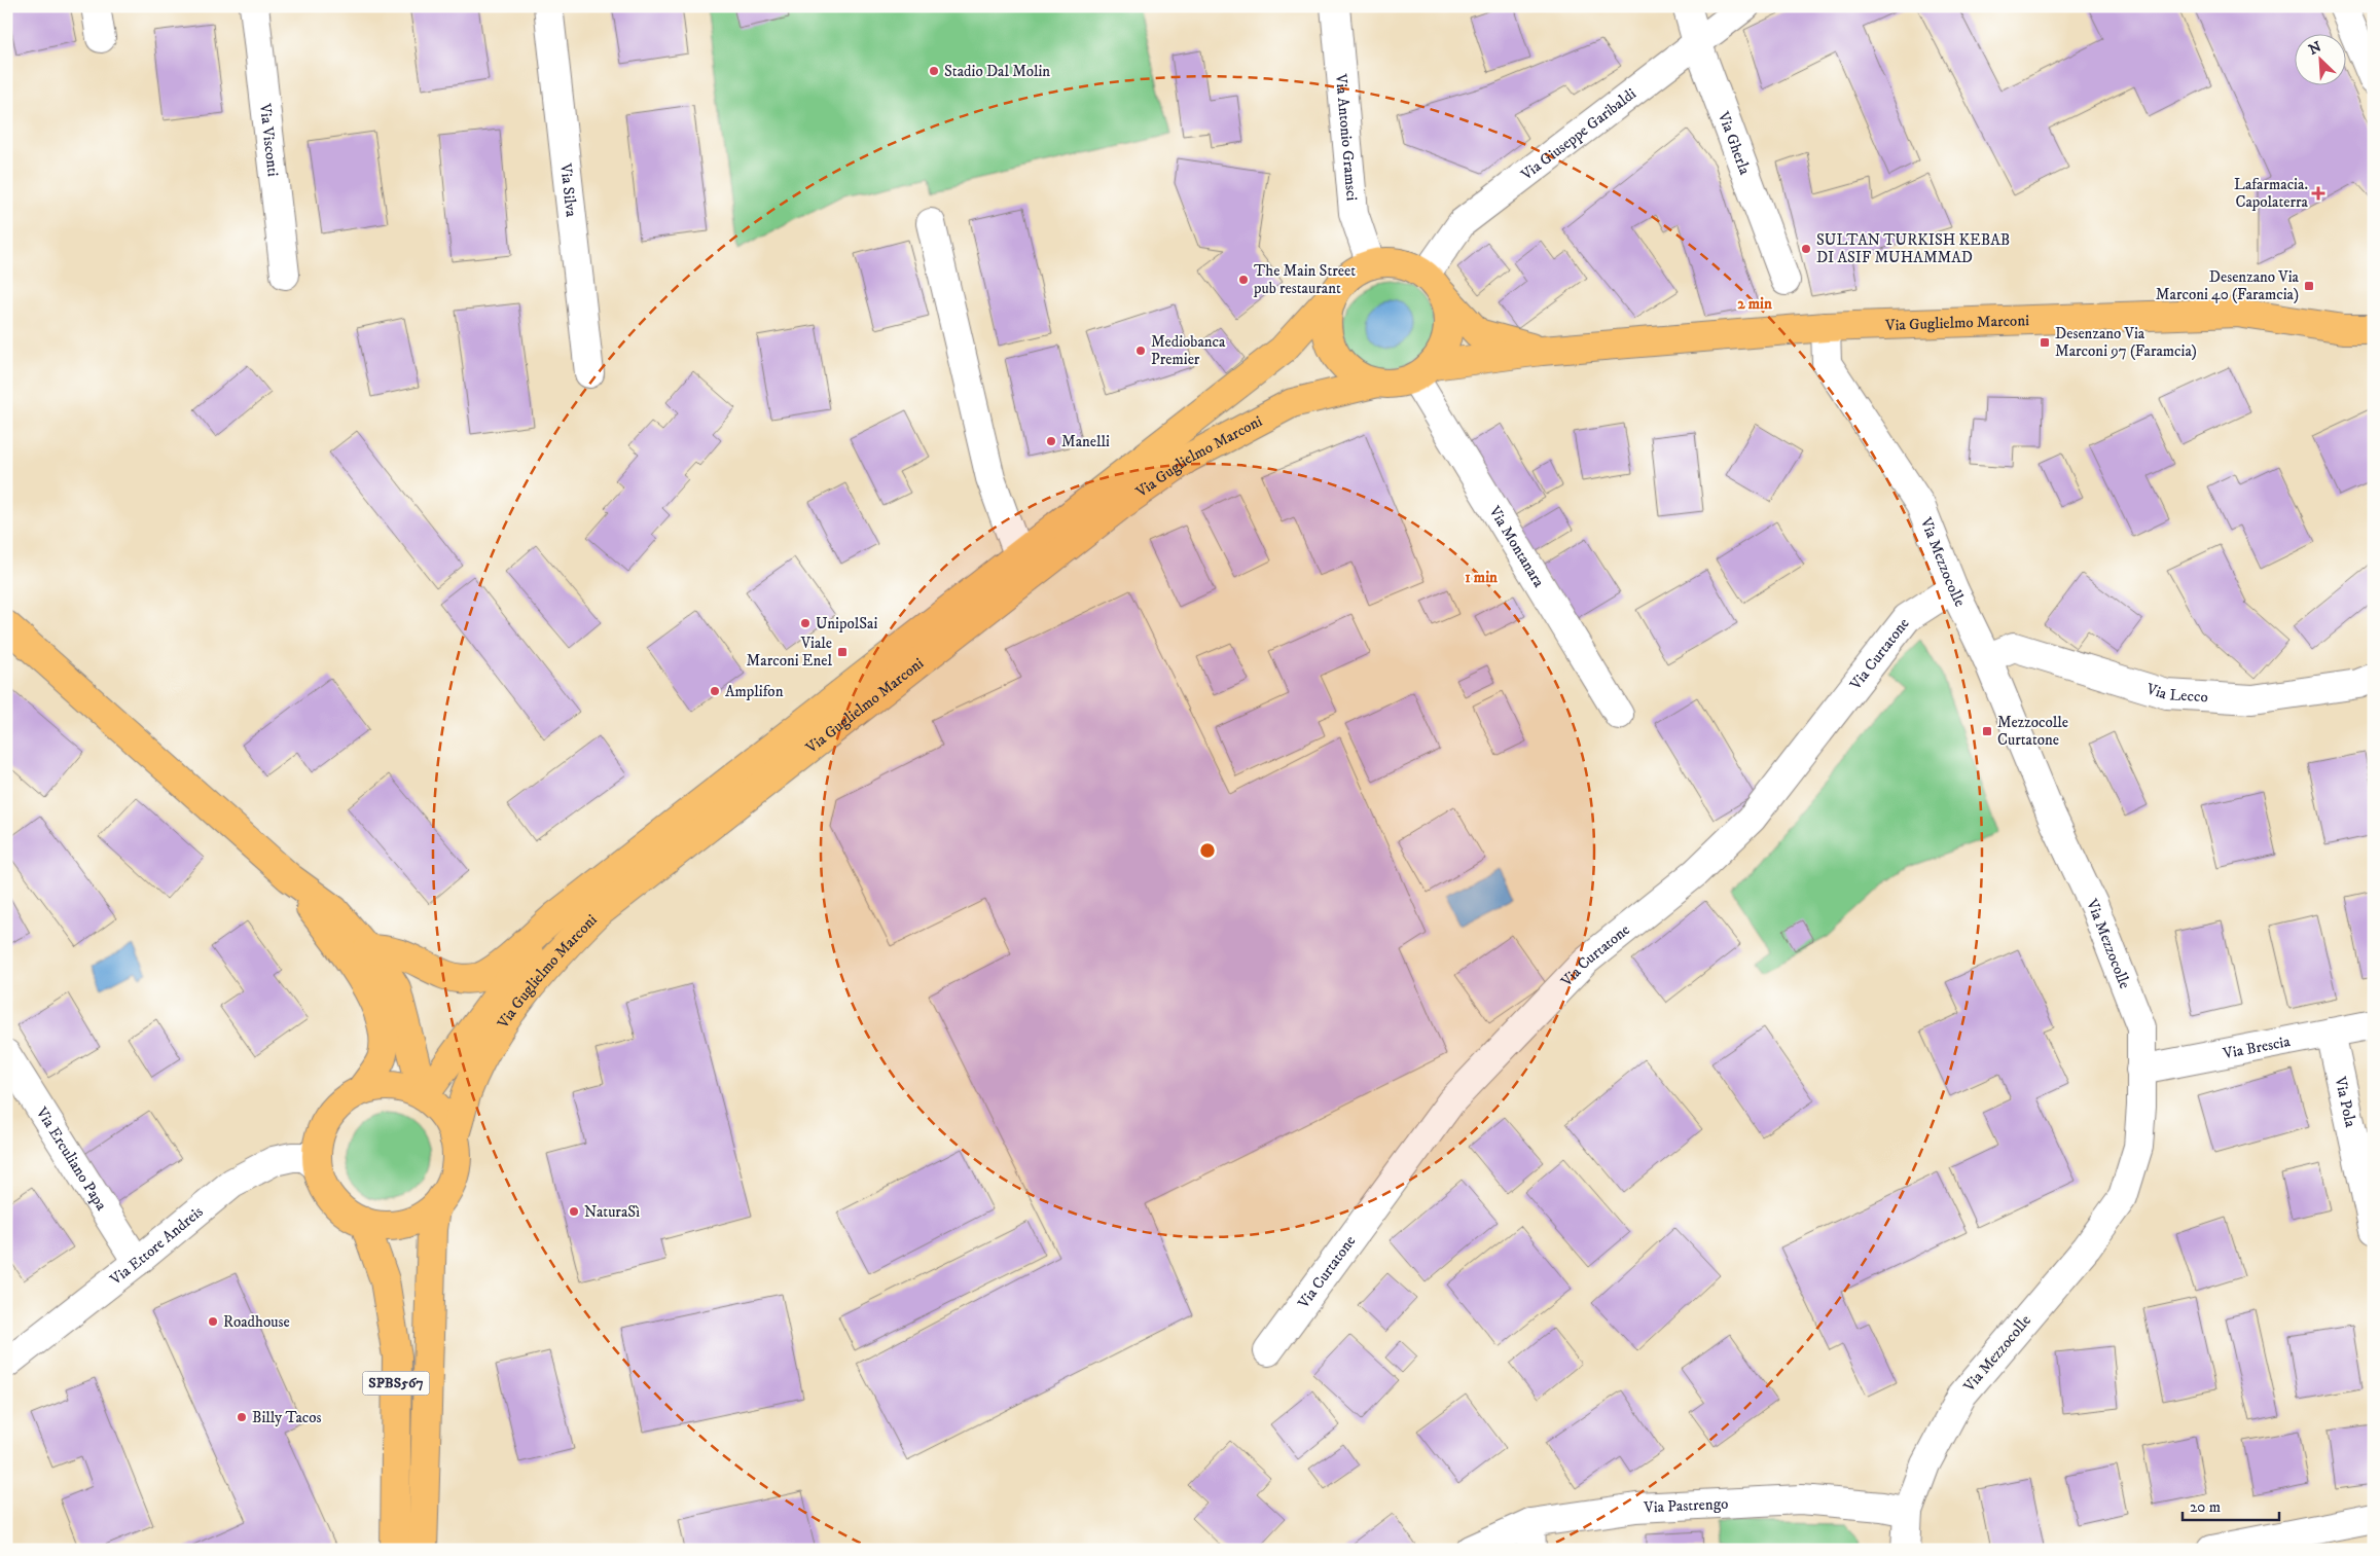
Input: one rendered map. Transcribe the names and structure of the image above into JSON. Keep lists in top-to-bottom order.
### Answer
{
  "streets": {
    "main road": ["Via Guglielmo Marconi", "SPBS567"],
    "street": [
      "Via Giuseppe Garibaldi",
      "Via Antonio Gramsci",
      "Via Visconti",
      "Via Gherla",
      "Via Silva",
      "Via Montanara",
      "Via Mezzocolle",
      "Via Curtatone",
      "Via Lecco",
      "Via Brescia",
      "Via Pola",
      "Via Erculiano Papa",
      "Via Ettore Andreis",
      "Via Pastrengo"
    ]
  },
  "crossings": [
    ["Via Giuseppe Garibaldi", "Via Antonio Gramsci"],
    ["Via Giuseppe Garibaldi", "Via Gherla"],
    ["Via Giuseppe Garibaldi", "Via Guglielmo Marconi"],
    ["Via Giuseppe Garibaldi", "Via Montanara"],
    ["Via Antonio Gramsci", "Via Guglielmo Marconi"],
    ["Via Antonio Gramsci", "Via Montanara"],
    ["Via Guglielmo Marconi", "Via Montanara"],
    ["Via Guglielmo Marconi", "Via Mezzocolle"],
    ["Via Guglielmo Marconi", "Via Ettore Andreis"],
    ["Via Guglielmo Marconi", "SPBS567"],
    ["Via Mezzocolle", "Via Curtatone"],
    ["Via Mezzocolle", "Via Lecco"],
    ["Via Mezzocolle", "Via Brescia"],
    ["Via Mezzocolle", "Via Pastrengo"],
    ["Via Brescia", "Via Pola"],
    ["Via Erculiano Papa", "Via Ettore Andreis"],
    ["Via Ettore Andreis", "SPBS567"]
  ],
  "places": {
    "other": [
      "Stadio Dal Molin",
      "SULTAN TURKISH KEBAB DI ASIF MUHAMMAD",
      "The Main Street pub restaurant",
      "Mediobanca Premier",
      "Manelli",
      "UnipolSai",
      "Amplifon",
      "NaturaSì",
      "Roadhouse",
      "Billy Tacos"
    ],
    "health": ["Lafarmacia. Capolaterra"],
    "transit": [
      "Desenzano Via Marconi 40 (Faramcia)",
      "Desenzano Via Marconi 97 (Faramcia)",
      "Viale Marconi Enel",
      "Mezzocolle Curtatone"
    ]
  },
  "scale_bar": "20 m",
  "north": "top left",
  "rings": ["2 min", "1 min"]
}
